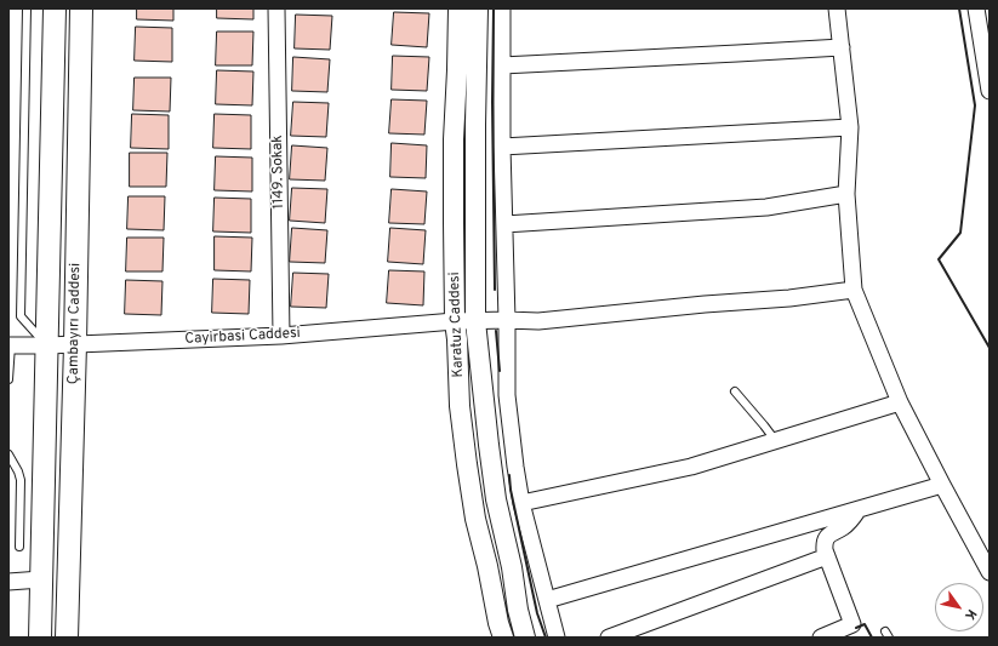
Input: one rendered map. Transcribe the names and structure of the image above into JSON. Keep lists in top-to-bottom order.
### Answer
{
  "streets": {
    "main road": ["Çambayırı Caddesi"],
    "street": ["1149. Sokak", "Karatuz Caddesi", "Cayirbasi Caddesi"]
  },
  "crossings": [
    ["1149. Sokak", "Cayirbasi Caddesi"],
    ["Çambayırı Caddesi", "Cayirbasi Caddesi"],
    ["Karatuz Caddesi", "Cayirbasi Caddesi"]
  ],
  "north": "bottom right"
}
